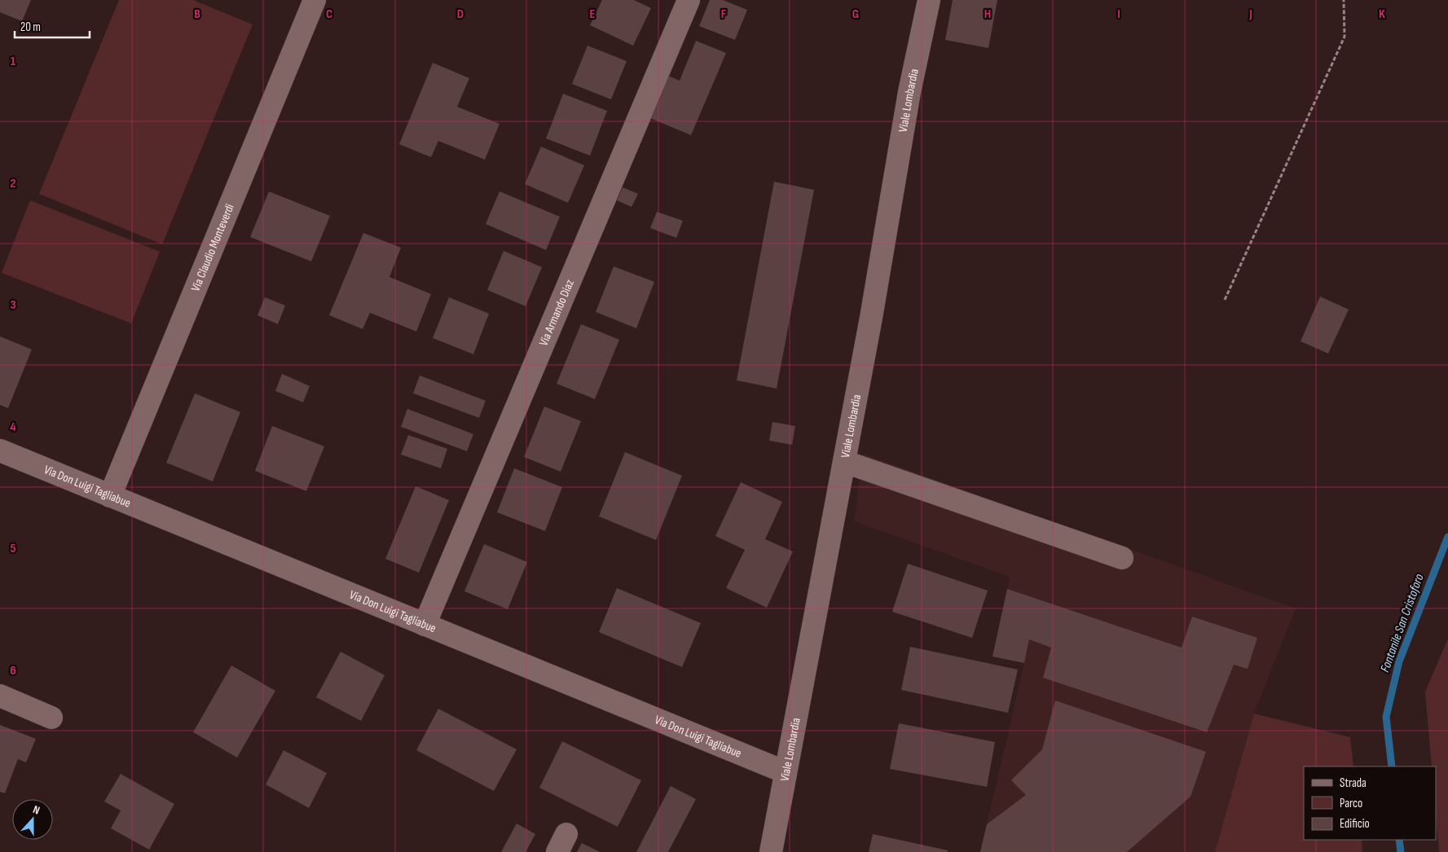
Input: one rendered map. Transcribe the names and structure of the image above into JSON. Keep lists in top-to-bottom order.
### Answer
{
  "streets": {
    "street": [
      "Viale Lombardia",
      "Via Claudio Monteverdi",
      "Via Armando Diaz",
      "Via Don Luigi Tagliabue"
    ]
  },
  "crossings": [
    ["Viale Lombardia", "Via Don Luigi Tagliabue"],
    ["Via Claudio Monteverdi", "Via Don Luigi Tagliabue"],
    ["Via Armando Diaz", "Via Don Luigi Tagliabue"]
  ],
  "water": ["Fontanile San Cristoforo"],
  "legend": ["Strada", "Parco", "Edificio"],
  "scale_bar": "20 m",
  "north": "top",
  "grid": {
    "columns": [
      "B",
      "C",
      "D",
      "E",
      "F",
      "G",
      "H",
      "I",
      "J",
      "K"
    ],
    "rows": [
      "1",
      "2",
      "3",
      "4",
      "5",
      "6"
    ]
  }
}
